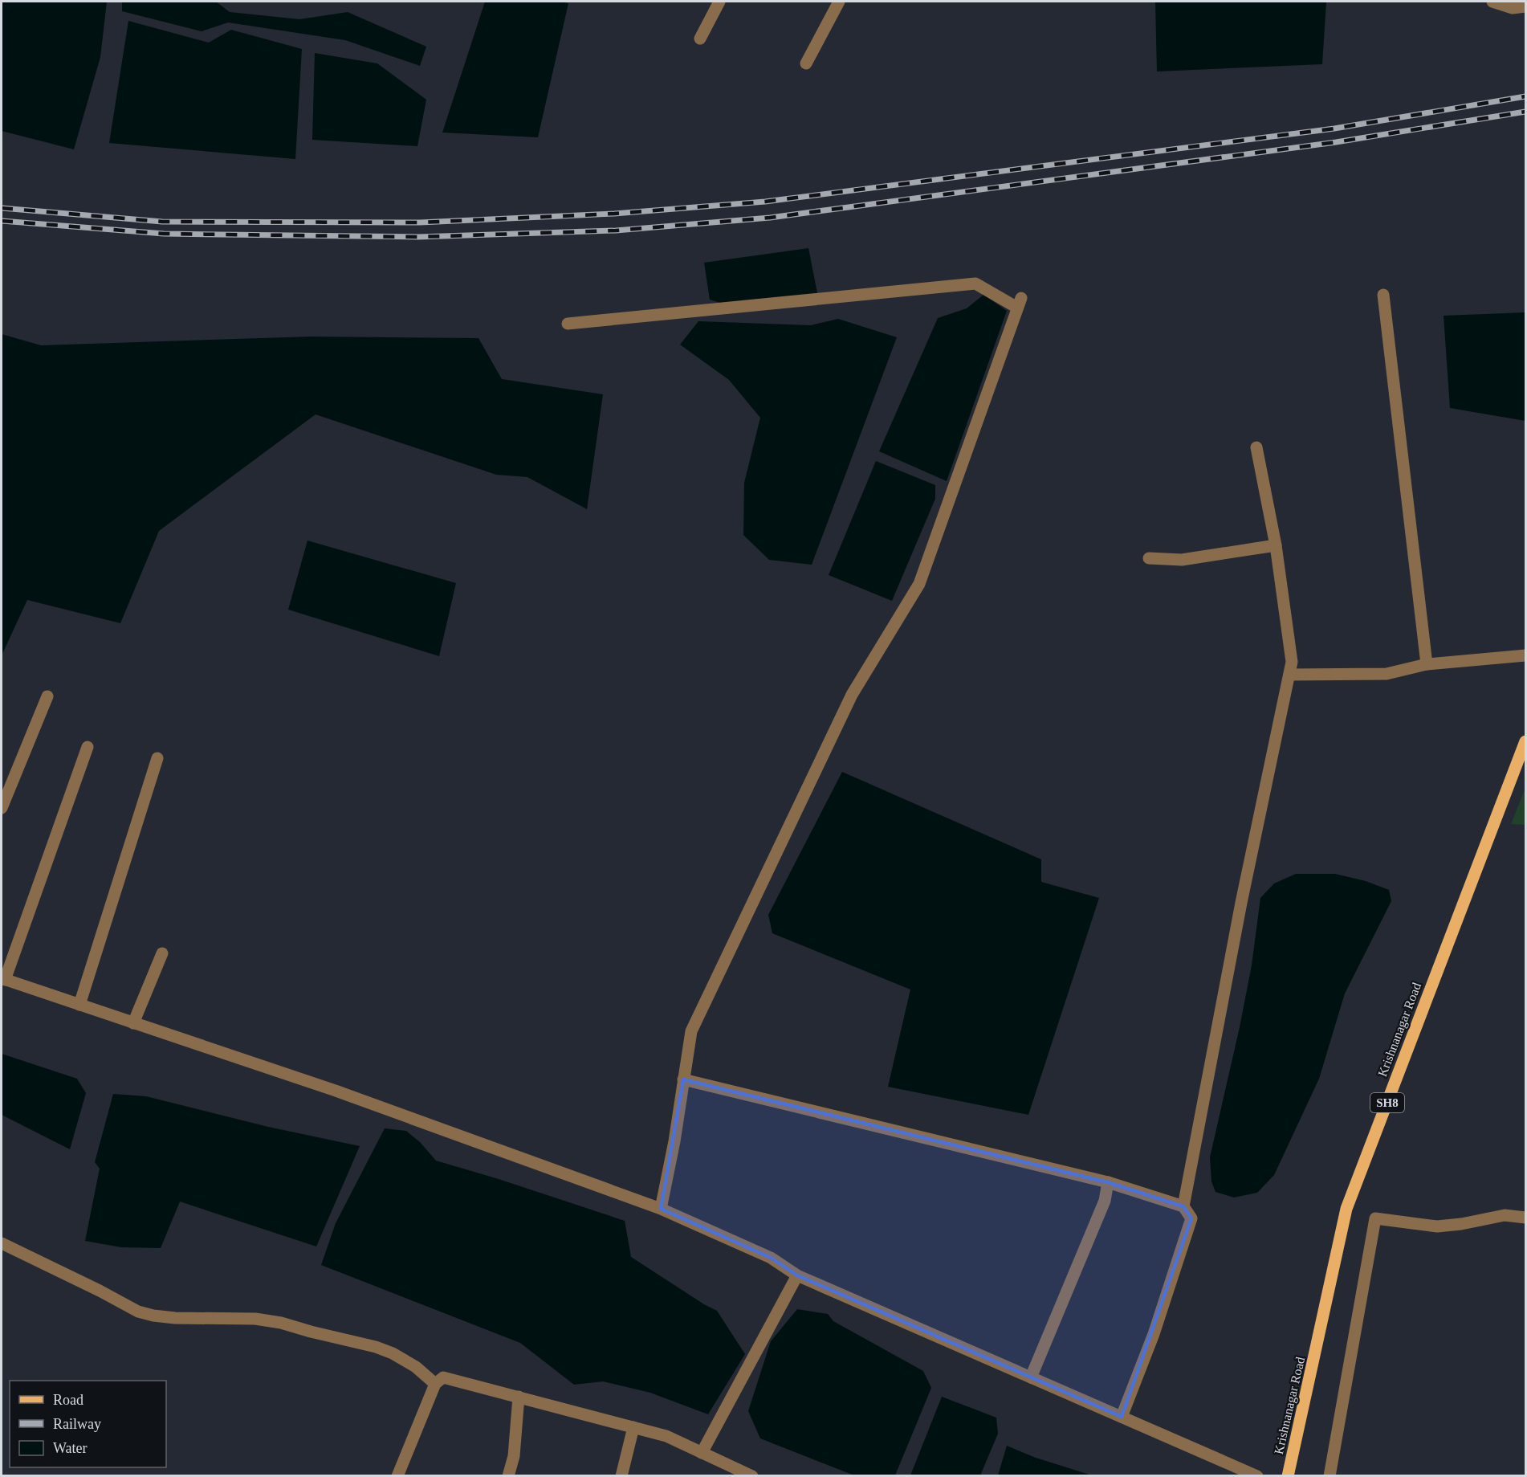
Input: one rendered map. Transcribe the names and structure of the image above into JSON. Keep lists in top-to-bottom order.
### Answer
{
  "streets": {
    "main road": ["Krishnanagar Road", "SH8"]
  },
  "legend": ["Road", "Railway", "Water"]
}
